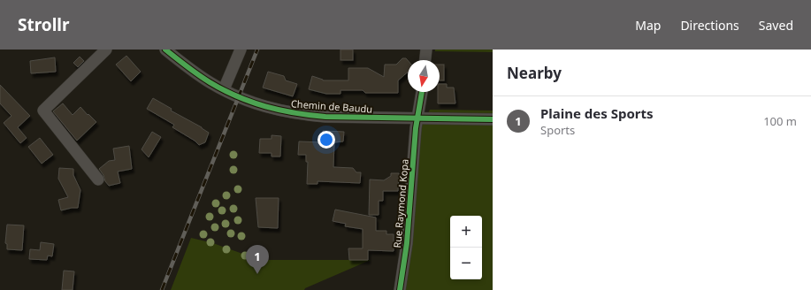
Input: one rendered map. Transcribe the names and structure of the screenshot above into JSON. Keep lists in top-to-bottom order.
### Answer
{
  "streets": {
    "street": ["Chemin de Baudu", "Rue Raymond Kopa"]
  },
  "crossings": [
    ["Chemin de Baudu", "Rue Raymond Kopa"]
  ],
  "north": "bottom",
  "page": {
    "header": "Strollr",
    "nav": ["Map", "Directions", "Saved"],
    "heading": "Nearby",
    "list": [
      {
        "mark": "1",
        "name": "Plaine des Sports",
        "note": "Sports",
        "value": "100 m"
      }
    ],
    "map_buttons": ["+", "−"],
    "pins": "1"
  }
}
